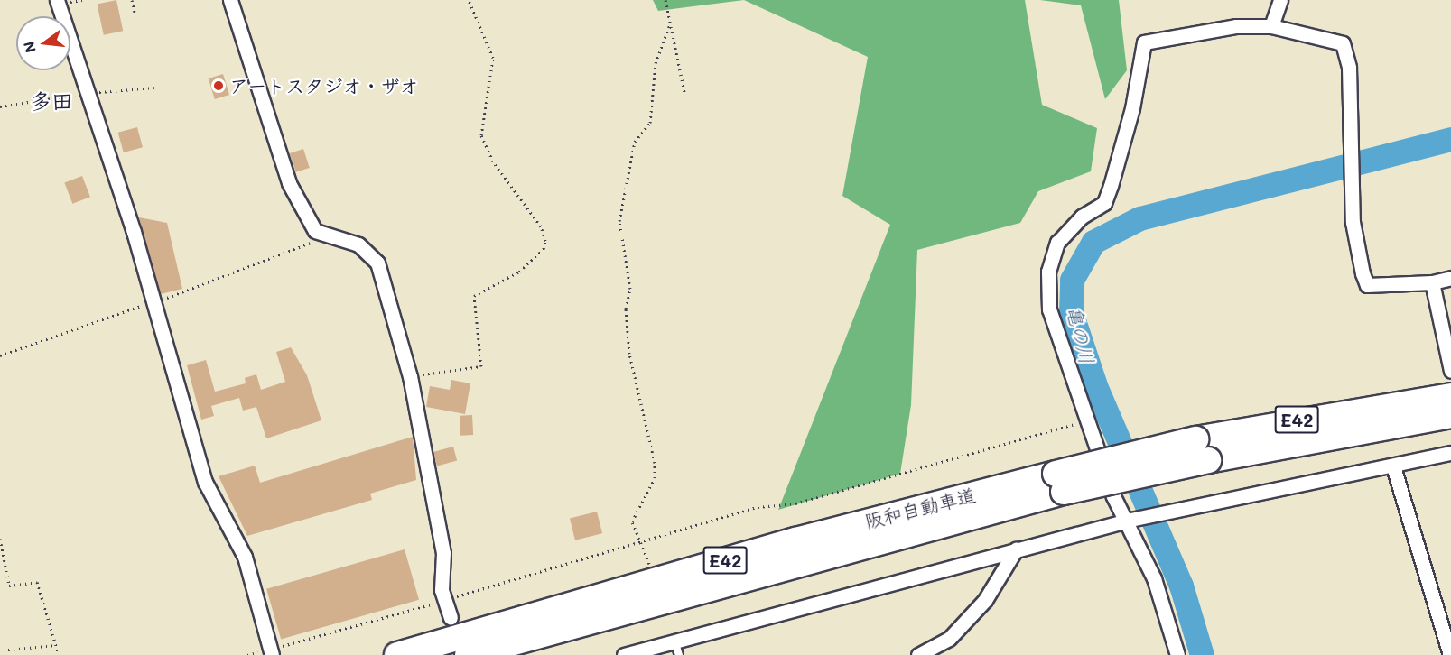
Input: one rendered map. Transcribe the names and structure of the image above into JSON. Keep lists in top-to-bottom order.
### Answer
{
  "streets": {
    "highway": ["E42", "阪和自動車道"]
  },
  "districts": ["多田"],
  "water": ["亀の川"],
  "places": ["アートスタジオ・ザオ"],
  "north": "left"
}
